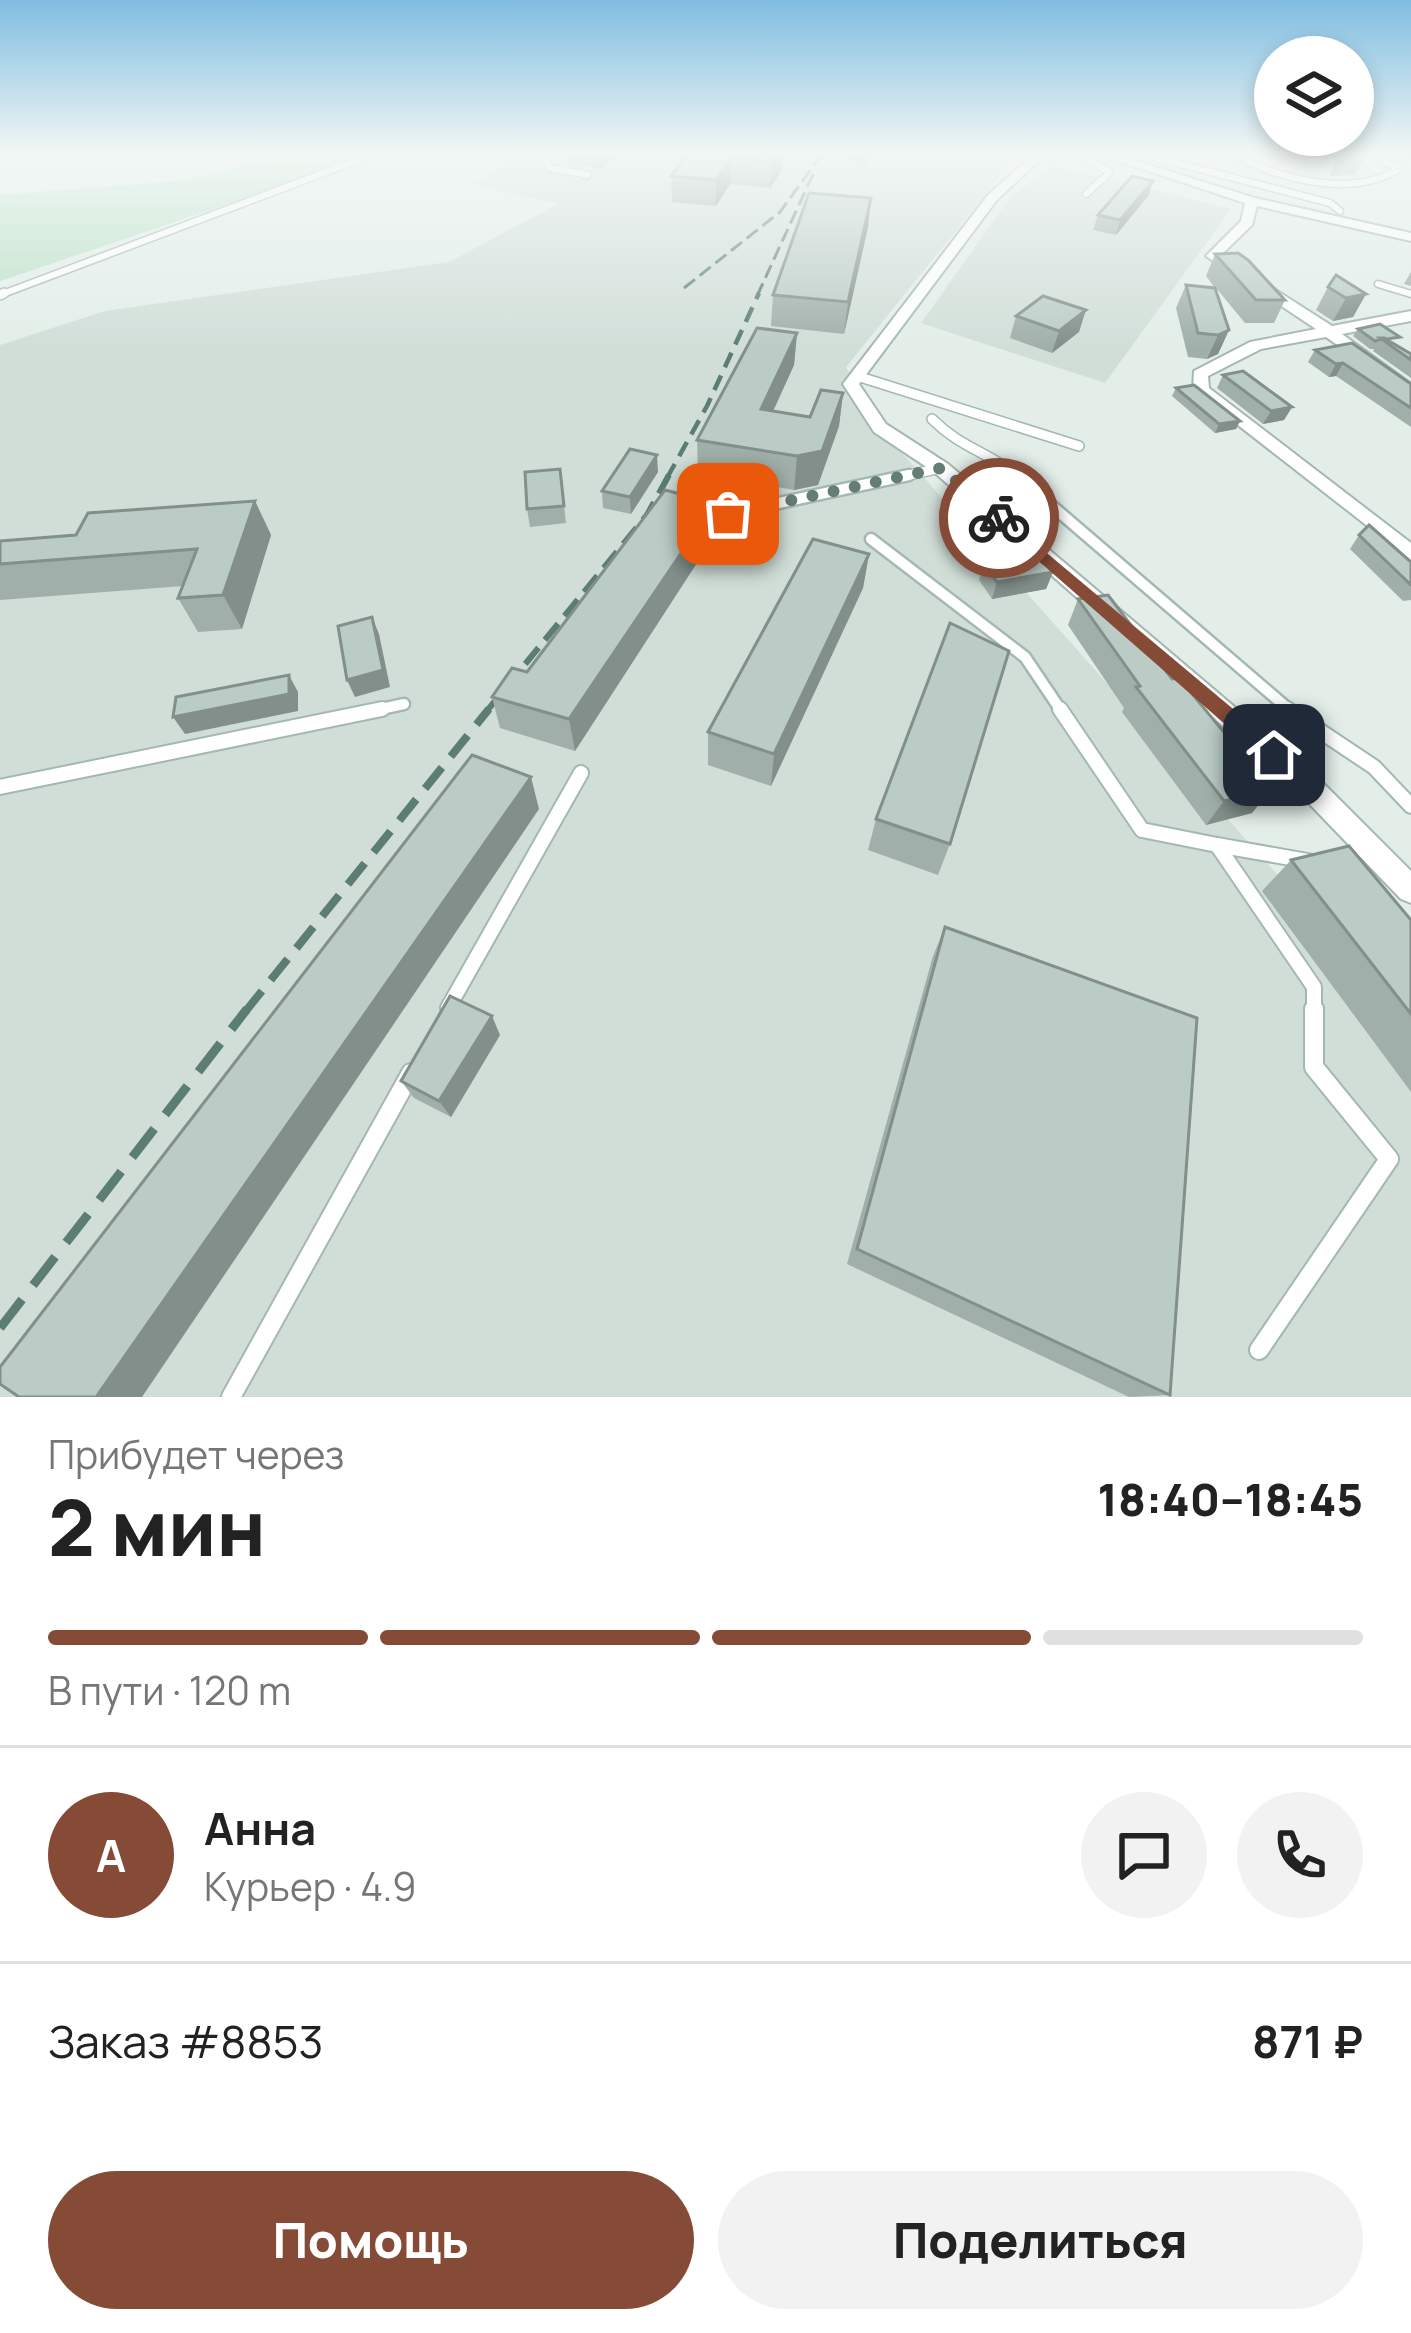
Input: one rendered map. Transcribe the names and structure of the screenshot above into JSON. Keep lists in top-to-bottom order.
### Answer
{
  "page": {
    "heading": ["2 мин", "Прибудет через", "18:40–18:45"],
    "panel": [
      "Анна",
      "Курьер · 4.9",
      "Заказ #8853",
      "871 ₽"
    ],
    "bar": "В пути · 120 m",
    "round": "А",
    "buttons": ["Помощь", "Поделиться"]
  }
}
